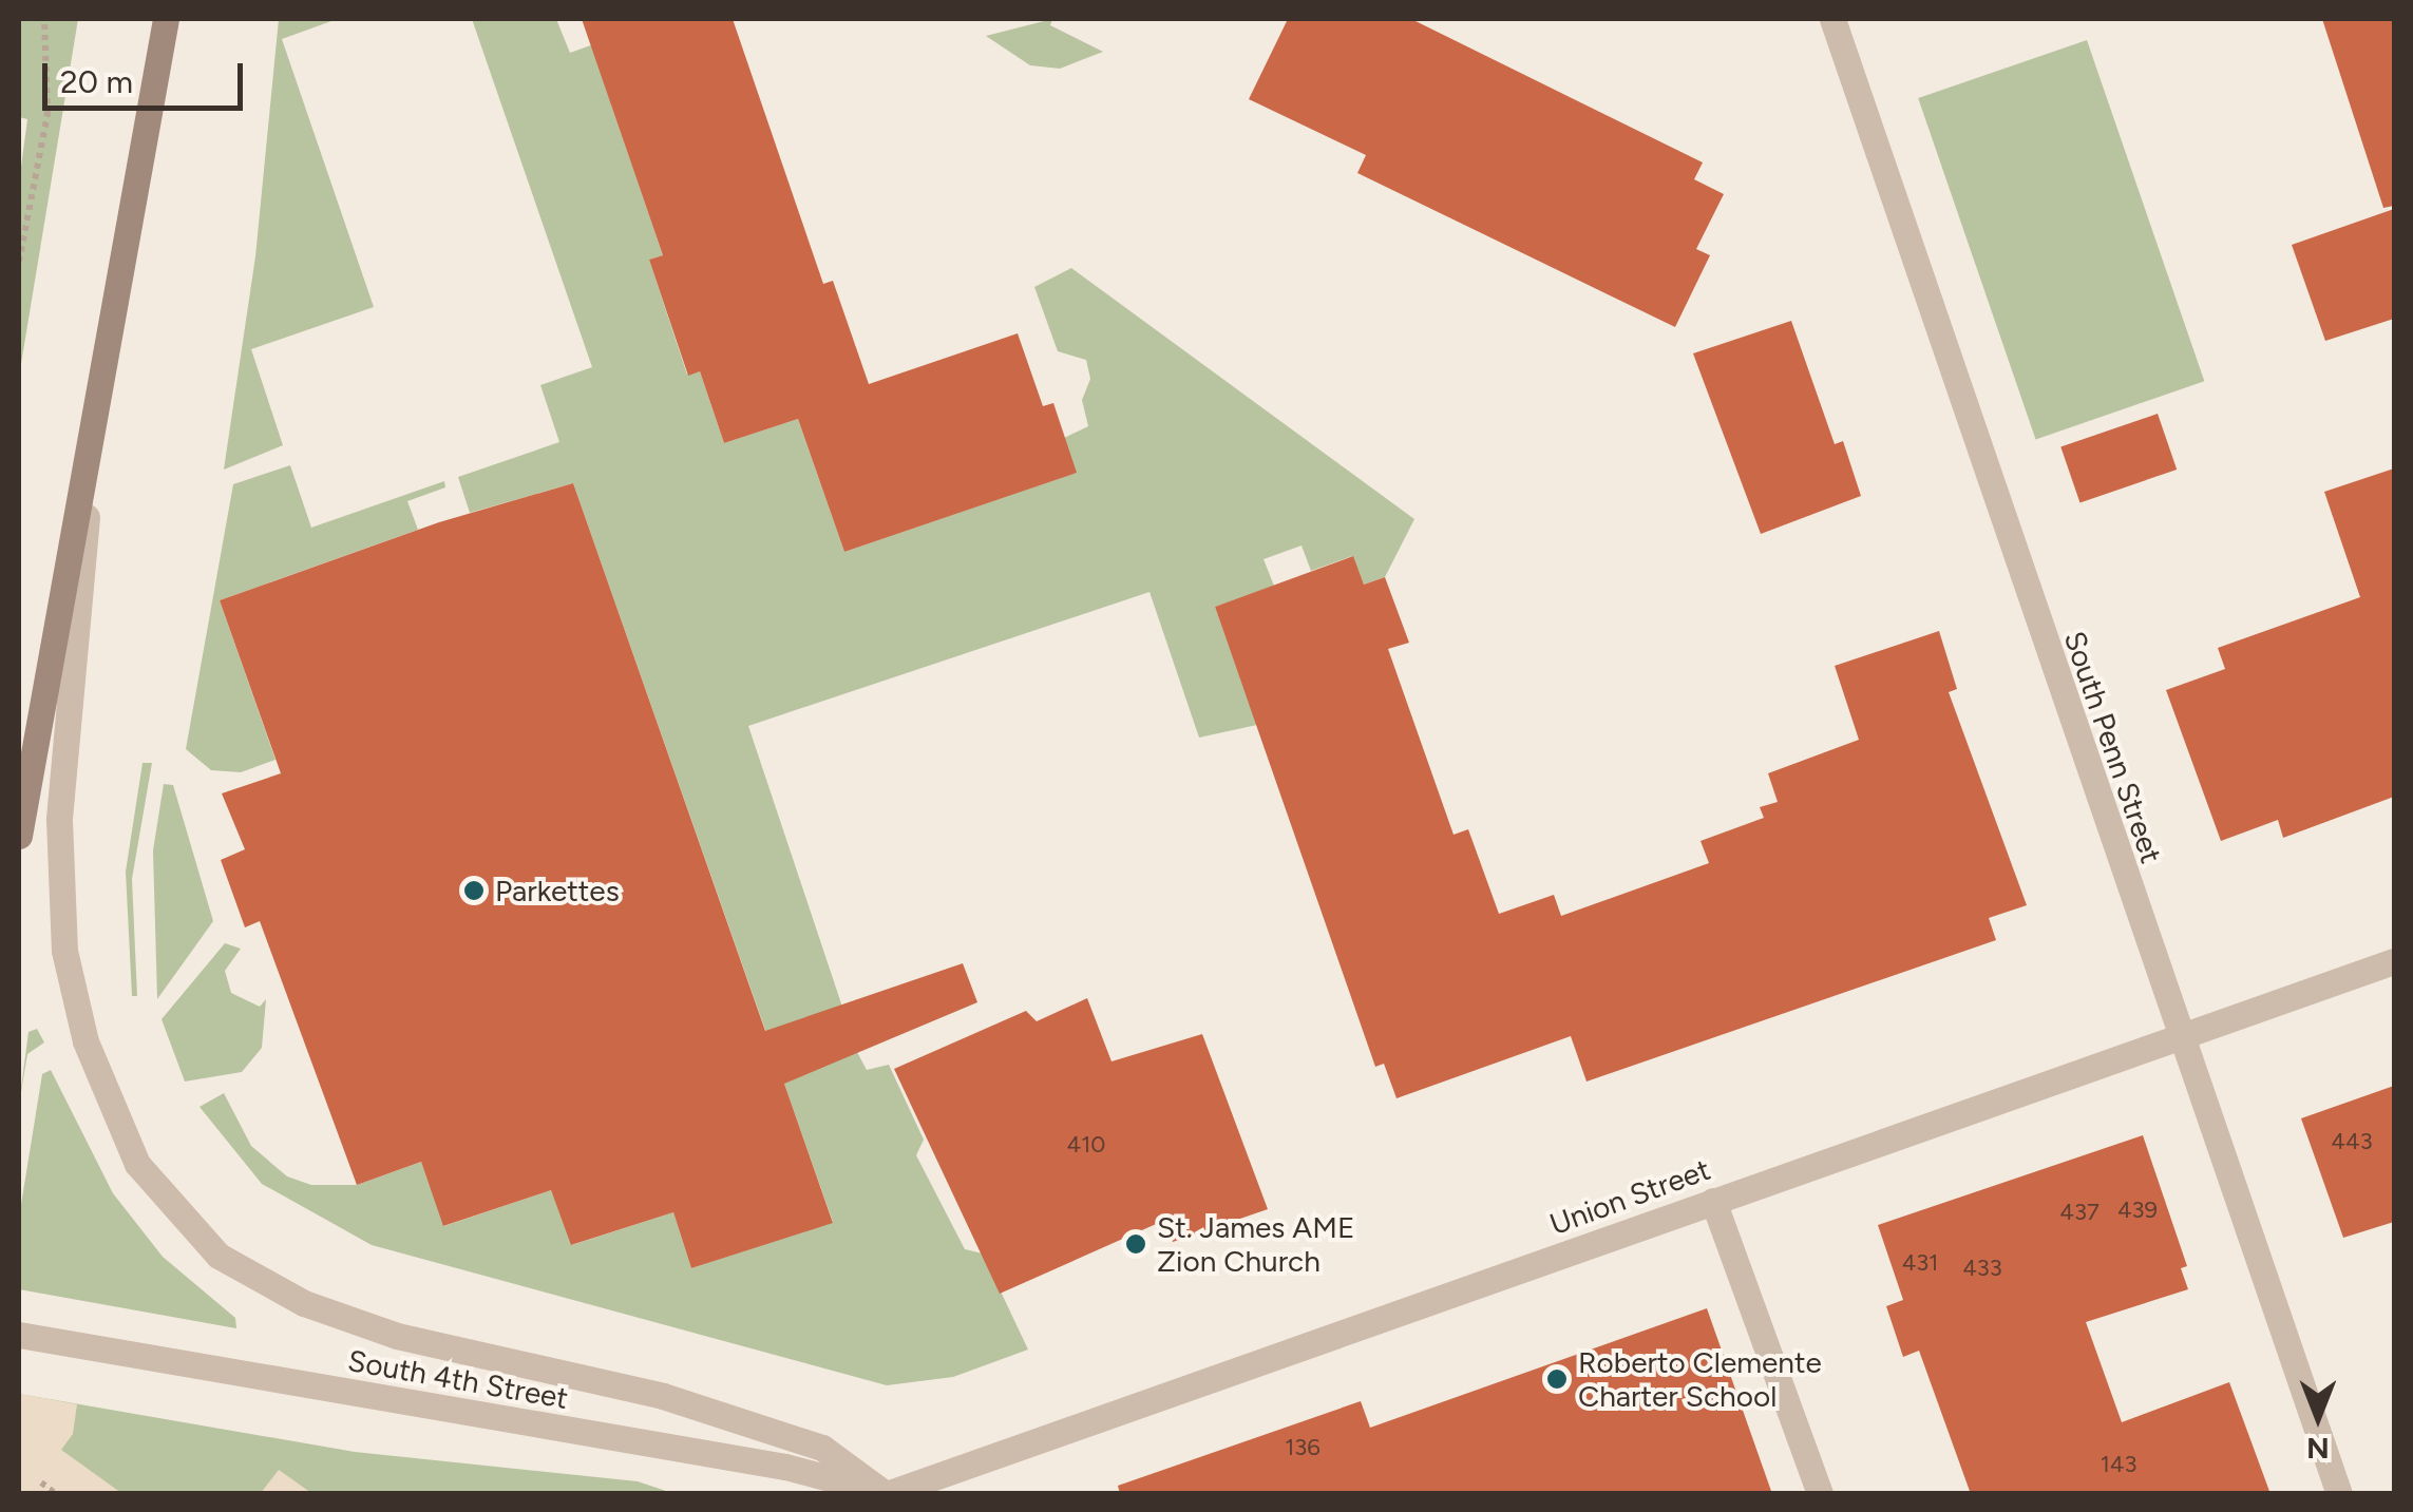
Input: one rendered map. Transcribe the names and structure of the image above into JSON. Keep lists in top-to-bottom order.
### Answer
{
  "streets": {
    "street": ["South Penn Street", "Union Street", "South 4th Street"]
  },
  "crossings": [
    ["South Penn Street", "Union Street"],
    ["Union Street", "South 4th Street"]
  ],
  "places": ["Parkettes", "St. James AME Zion Church", "Roberto Clemente Charter School"],
  "house_numbers": [
    "443",
    "410",
    "439",
    "437",
    "431",
    "433",
    "136",
    "143"
  ],
  "scale_bar": "20 m",
  "north": "bottom"
}
